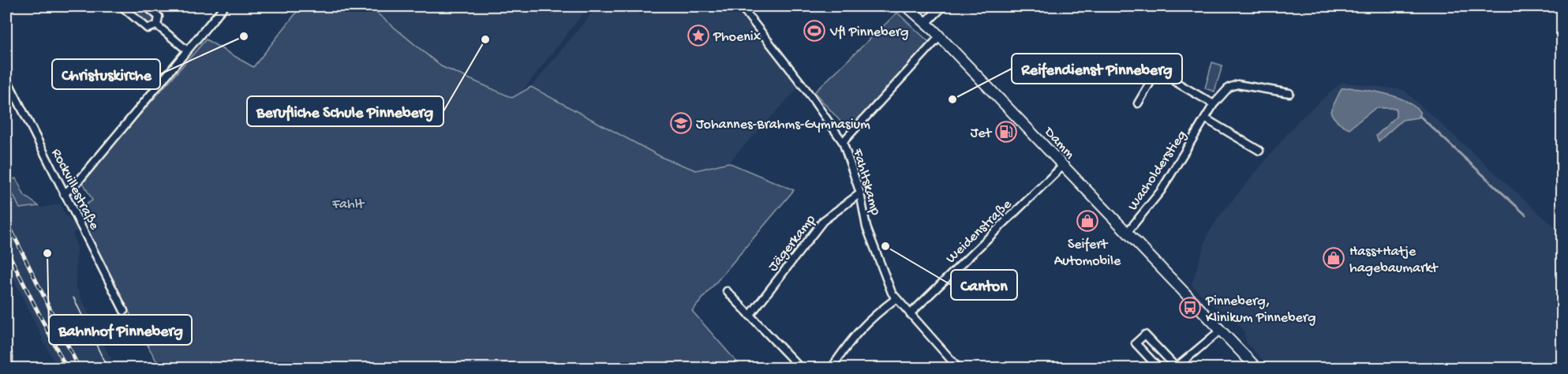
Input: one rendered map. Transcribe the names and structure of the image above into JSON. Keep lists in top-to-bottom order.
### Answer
{
  "streets": {
    "main road": ["Damm"],
    "street": [
      "Wacholderstieg",
      "Fahltskamp",
      "Rockvillestraße",
      "Weidenstraße",
      "Jägerkamp"
    ]
  },
  "crossings": [
    ["Damm", "Wacholderstieg"],
    ["Damm", "Weidenstraße"],
    ["Fahltskamp", "Weidenstraße"],
    ["Fahltskamp", "Jägerkamp"]
  ],
  "parks": ["Fahlt"],
  "places": {
    "sports": ["Vfl Pinneberg"],
    "place": ["Phoenix"],
    "other": [
      "Christuskirche",
      "Berufliche Schule Pinneberg",
      "Reifendienst Pinneberg",
      "Canton",
      "Bahnhof Pinneberg"
    ],
    "school or university": ["Johannes-Brahms-Gymnasium"],
    "fuel station": ["Jet"],
    "shop": ["Seifert Automobile", "Hass+Hatje hagebaumarkt"],
    "bus stop": ["Pinneberg, Klinikum Pinneberg"]
  }
}
